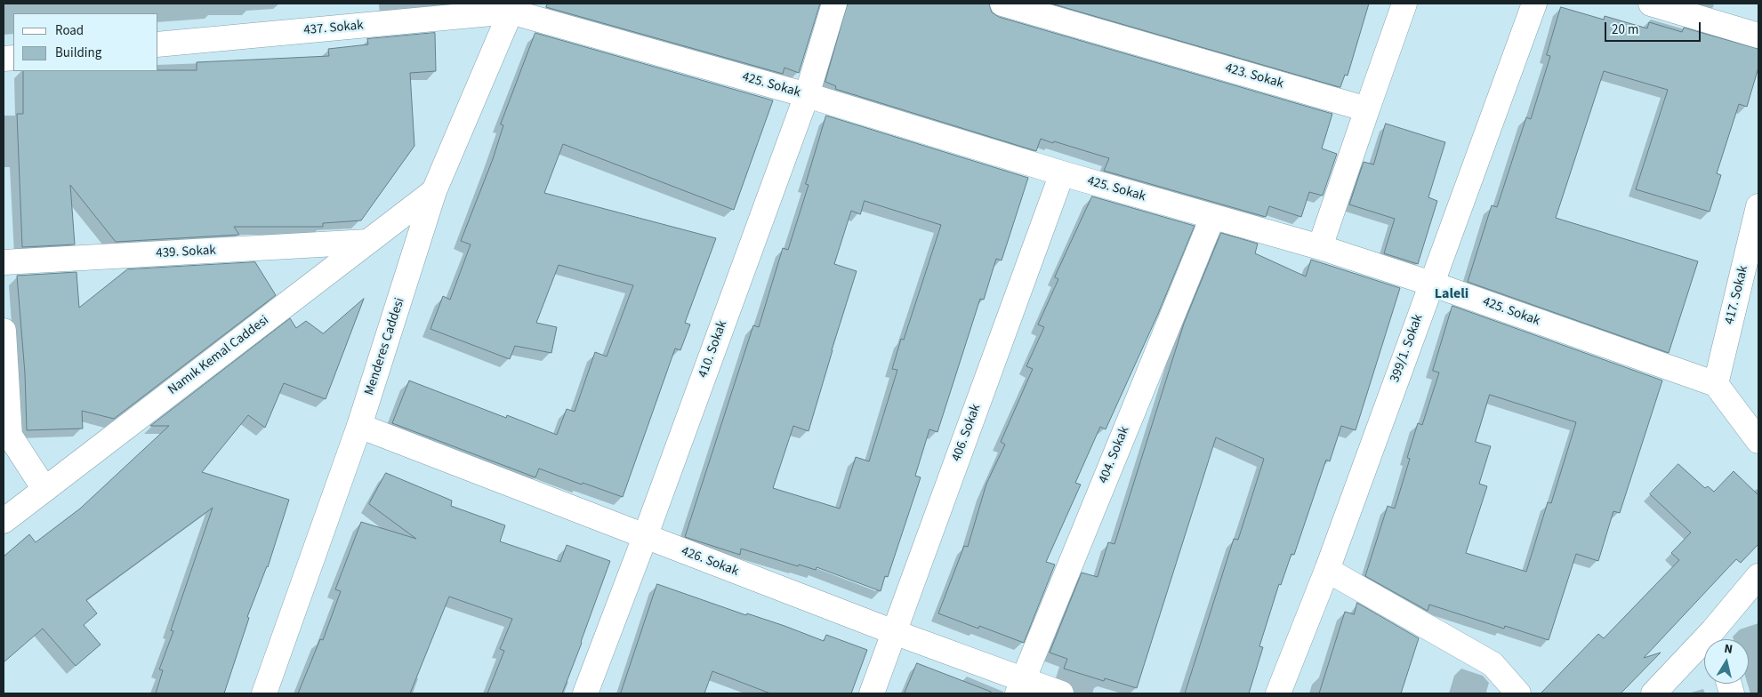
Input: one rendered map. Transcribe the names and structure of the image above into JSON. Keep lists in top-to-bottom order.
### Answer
{
  "streets": {
    "street": [
      "437. Sokak",
      "423. Sokak",
      "425. Sokak",
      "439. Sokak",
      "417. Sokak",
      "Menderes Caddesi",
      "399/1. Sokak",
      "410. Sokak",
      "Namık Kemal Caddesi",
      "406. Sokak",
      "404. Sokak",
      "426. Sokak"
    ]
  },
  "crossings": [
    ["437. Sokak", "425. Sokak"],
    ["437. Sokak", "Menderes Caddesi"],
    ["425. Sokak", "417. Sokak"],
    ["425. Sokak", "Menderes Caddesi"],
    ["425. Sokak", "399/1. Sokak"],
    ["425. Sokak", "410. Sokak"],
    ["425. Sokak", "406. Sokak"],
    ["425. Sokak", "404. Sokak"],
    ["439. Sokak", "Namık Kemal Caddesi"],
    ["Menderes Caddesi", "Namık Kemal Caddesi"],
    ["Menderes Caddesi", "426. Sokak"],
    ["410. Sokak", "426. Sokak"],
    ["406. Sokak", "426. Sokak"],
    ["404. Sokak", "426. Sokak"]
  ],
  "districts": ["Laleli"],
  "legend": ["Road", "Building"],
  "scale_bar": "20 m",
  "north": "top"
}
